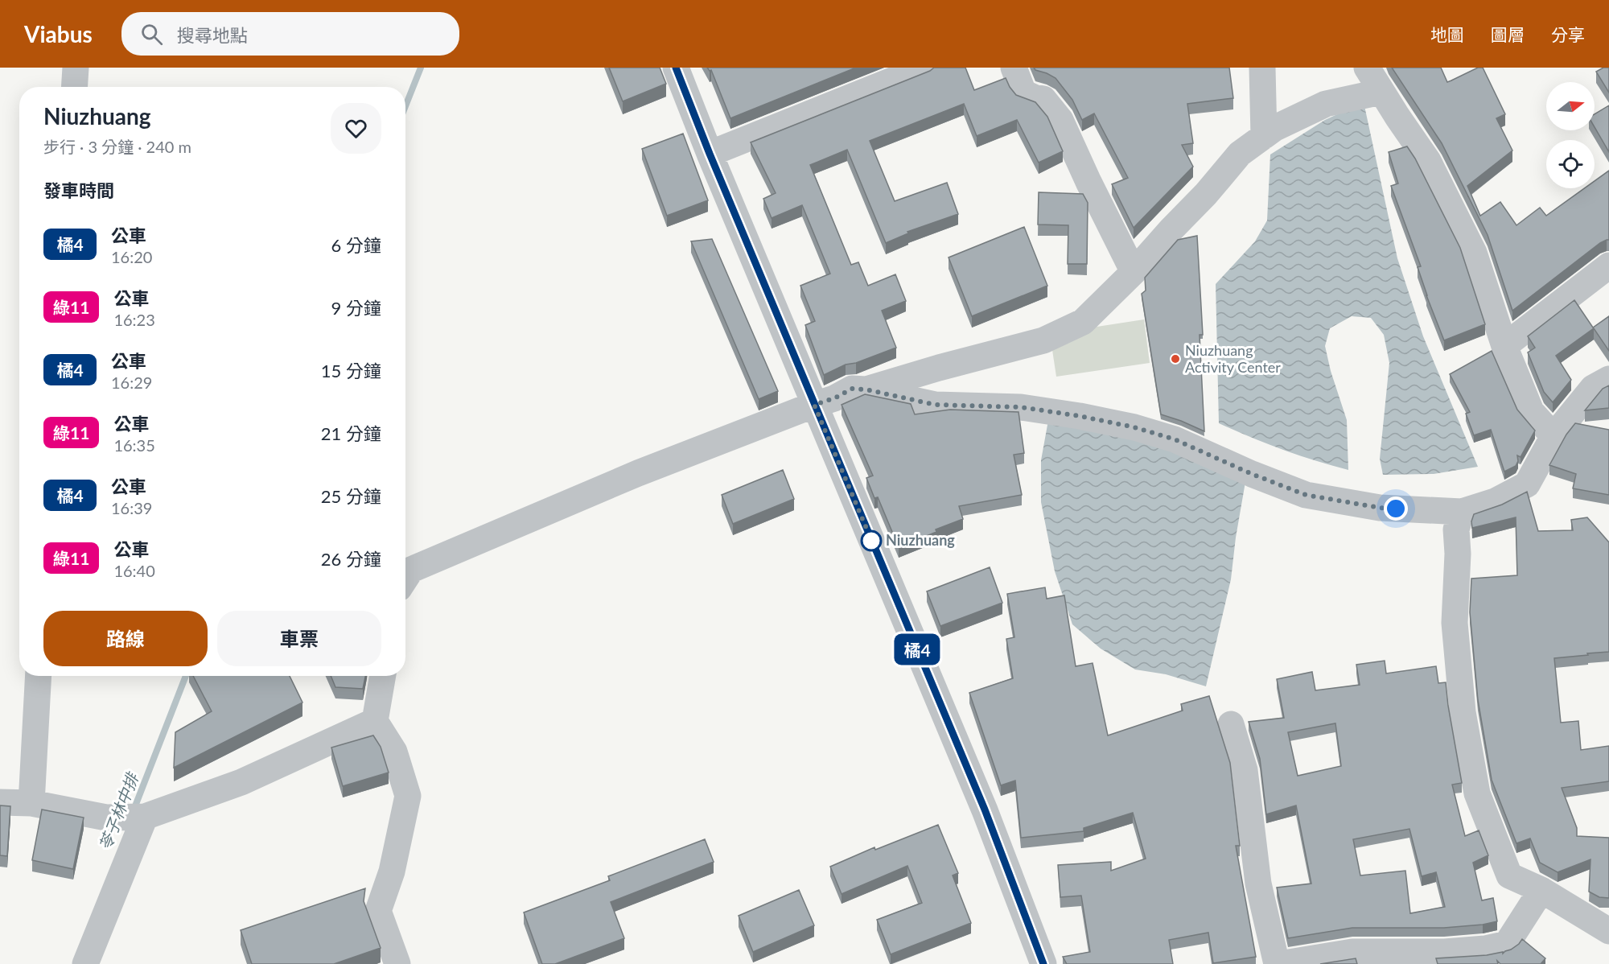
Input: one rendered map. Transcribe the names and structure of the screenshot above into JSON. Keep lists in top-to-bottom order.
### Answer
{
  "water": ["苓子林中排"],
  "places": ["Niuzhuang Activity Center", "Niuzhuang"],
  "lines": ["bus line 橘4"],
  "north": "right",
  "page": {
    "header": "Viabus",
    "search": "搜尋地點",
    "nav": ["地圖", "圖層", "分享"],
    "on_map": "橘4",
    "heading": [
      ["Niuzhuang", "步行 · 3 分鐘 · 240 m"],
      "發車時間"
    ],
    "list": [
      {
        "mark": "橘4",
        "name": "公車",
        "note": "16:20",
        "value": "6 分鐘"
      },
      {
        "mark": "綠11",
        "name": "公車",
        "note": "16:23",
        "value": "9 分鐘"
      },
      {
        "mark": "橘4",
        "name": "公車",
        "note": "16:29",
        "value": "15 分鐘"
      },
      {
        "mark": "綠11",
        "name": "公車",
        "note": "16:35",
        "value": "21 分鐘"
      },
      {
        "mark": "橘4",
        "name": "公車",
        "note": "16:39",
        "value": "25 分鐘"
      },
      {
        "mark": "綠11",
        "name": "公車",
        "note": "16:40",
        "value": "26 分鐘"
      }
    ],
    "buttons": ["路線", "車票"]
  }
}
